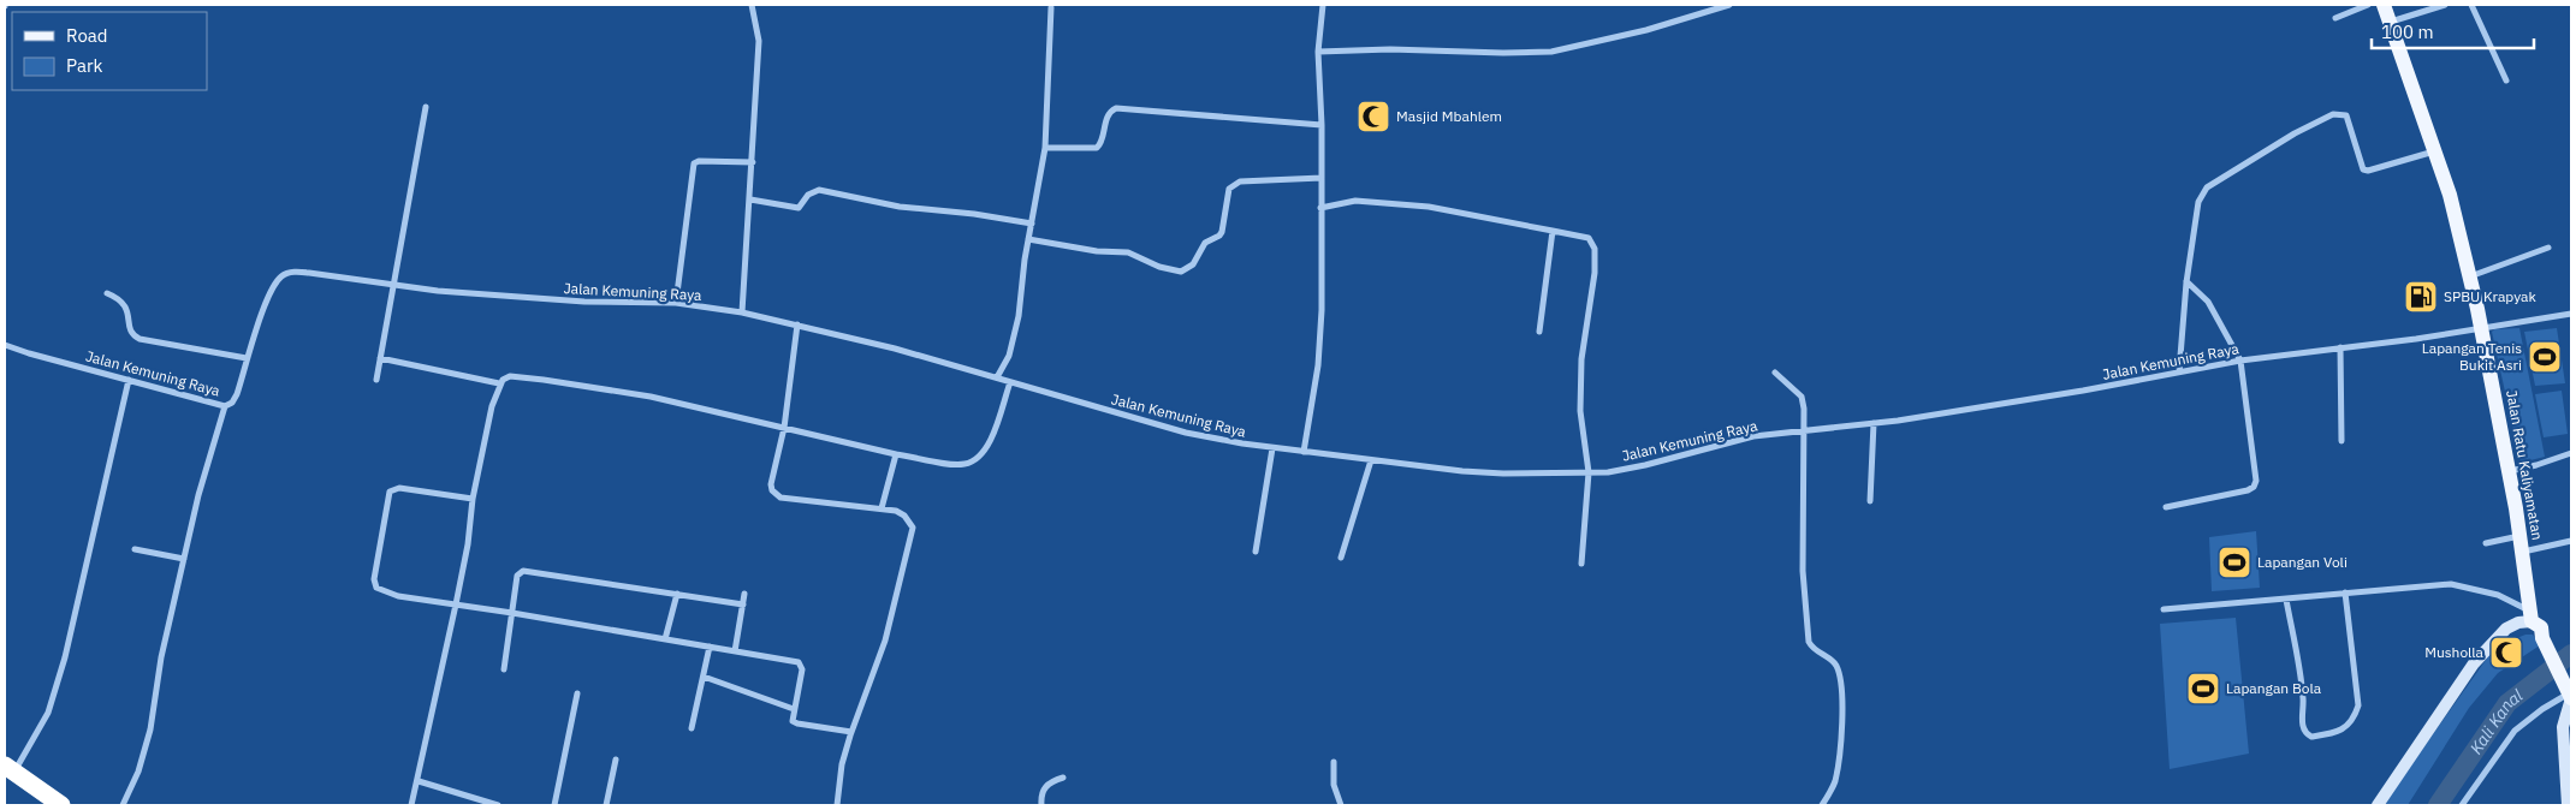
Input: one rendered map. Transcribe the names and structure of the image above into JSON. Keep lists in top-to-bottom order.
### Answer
{
  "streets": {
    "main road": ["Jalan Ratu Kaliyamatan"],
    "street": ["Jalan Kemuning Raya"]
  },
  "crossings": [
    ["Jalan Kemuning Raya", "Jalan Ratu Kaliyamatan"]
  ],
  "water": ["Kali Kanal"],
  "places": {
    "mosque": ["Masjid Mbahlem", "Musholla"],
    "fuel station": ["SPBU Krapyak"],
    "sports": ["Lapangan Tenis Bukit Asri", "Lapangan Voli", "Lapangan Bola"]
  },
  "legend": ["Road", "Park"],
  "scale_bar": "100 m"
}
